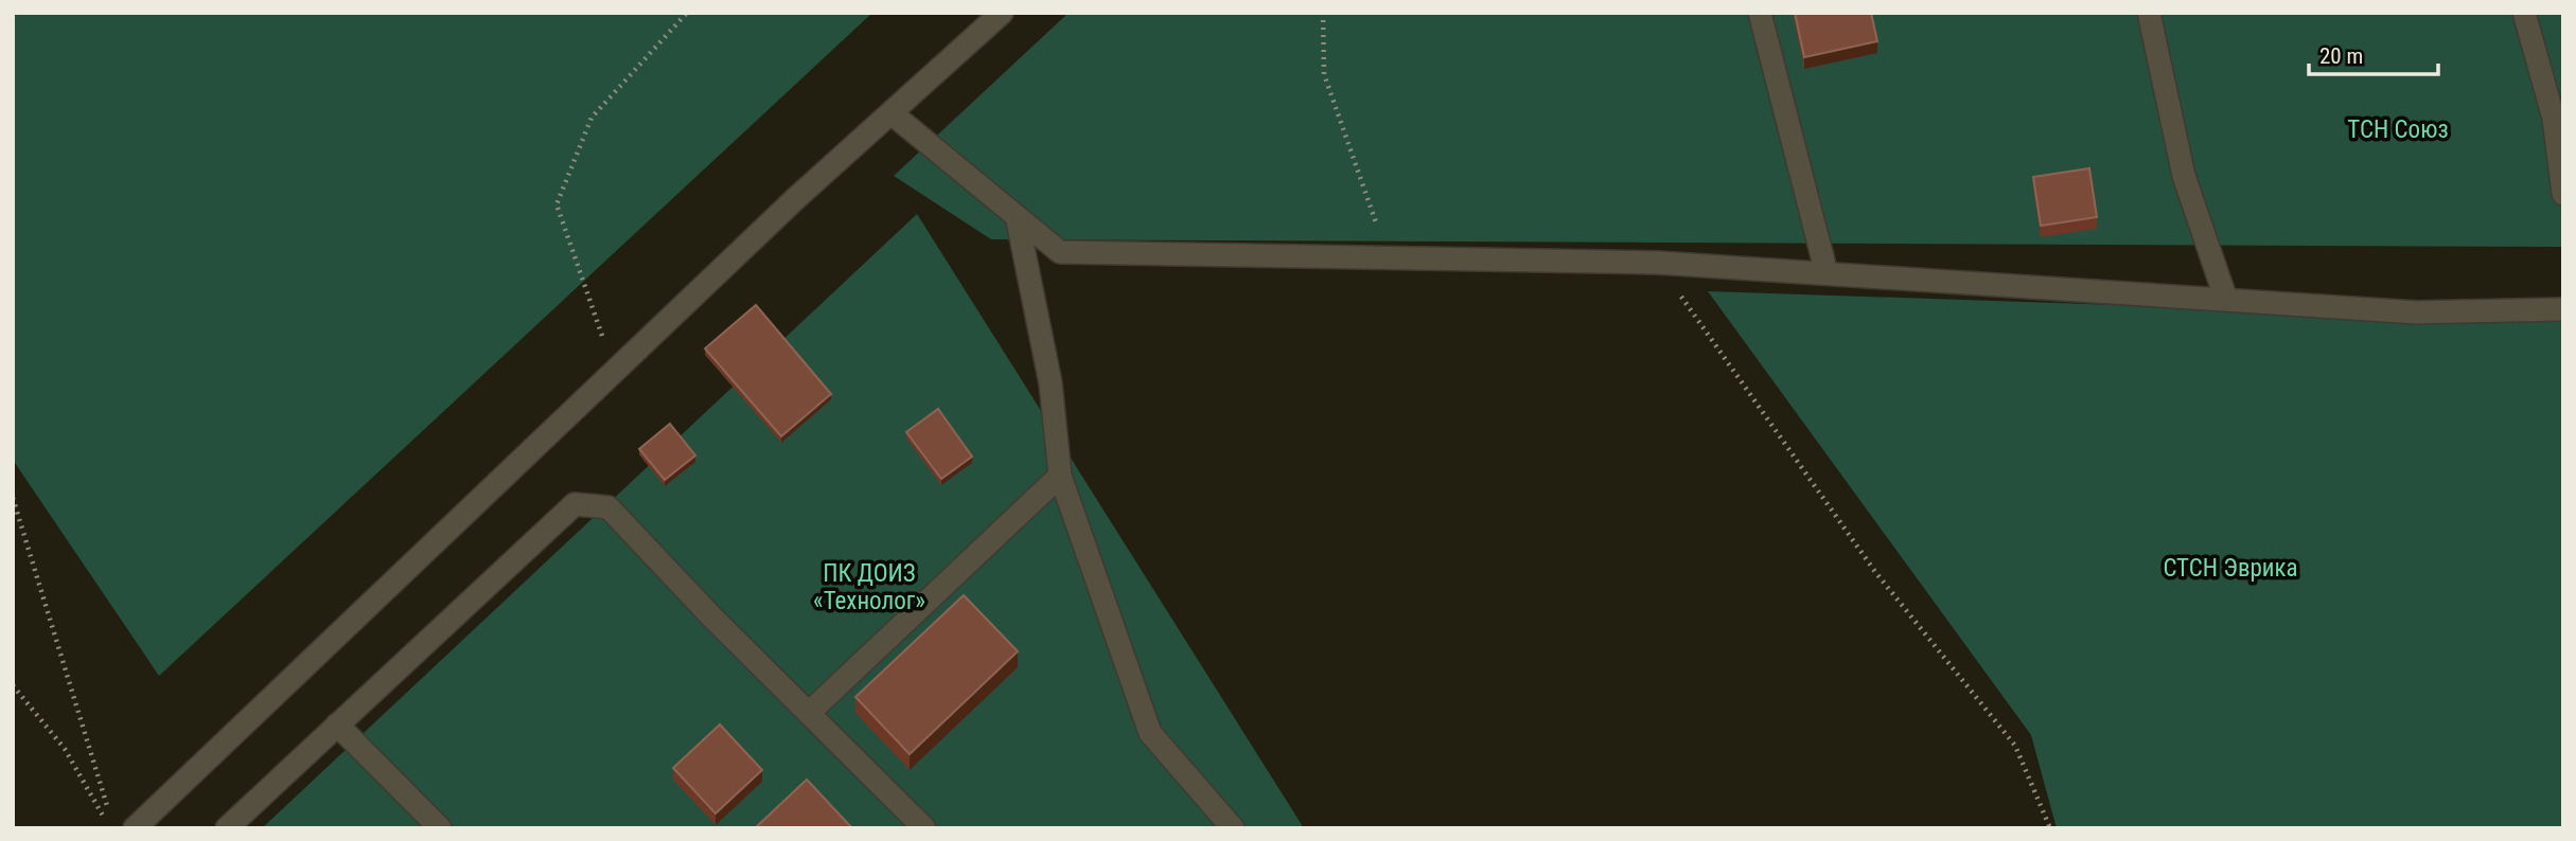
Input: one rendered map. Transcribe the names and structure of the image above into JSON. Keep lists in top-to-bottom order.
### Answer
{
  "parks": ["ТСН Союз", "СТСН Эврика", "ПК ДОИЗ «Технолог»"],
  "scale_bar": "20 m"
}
